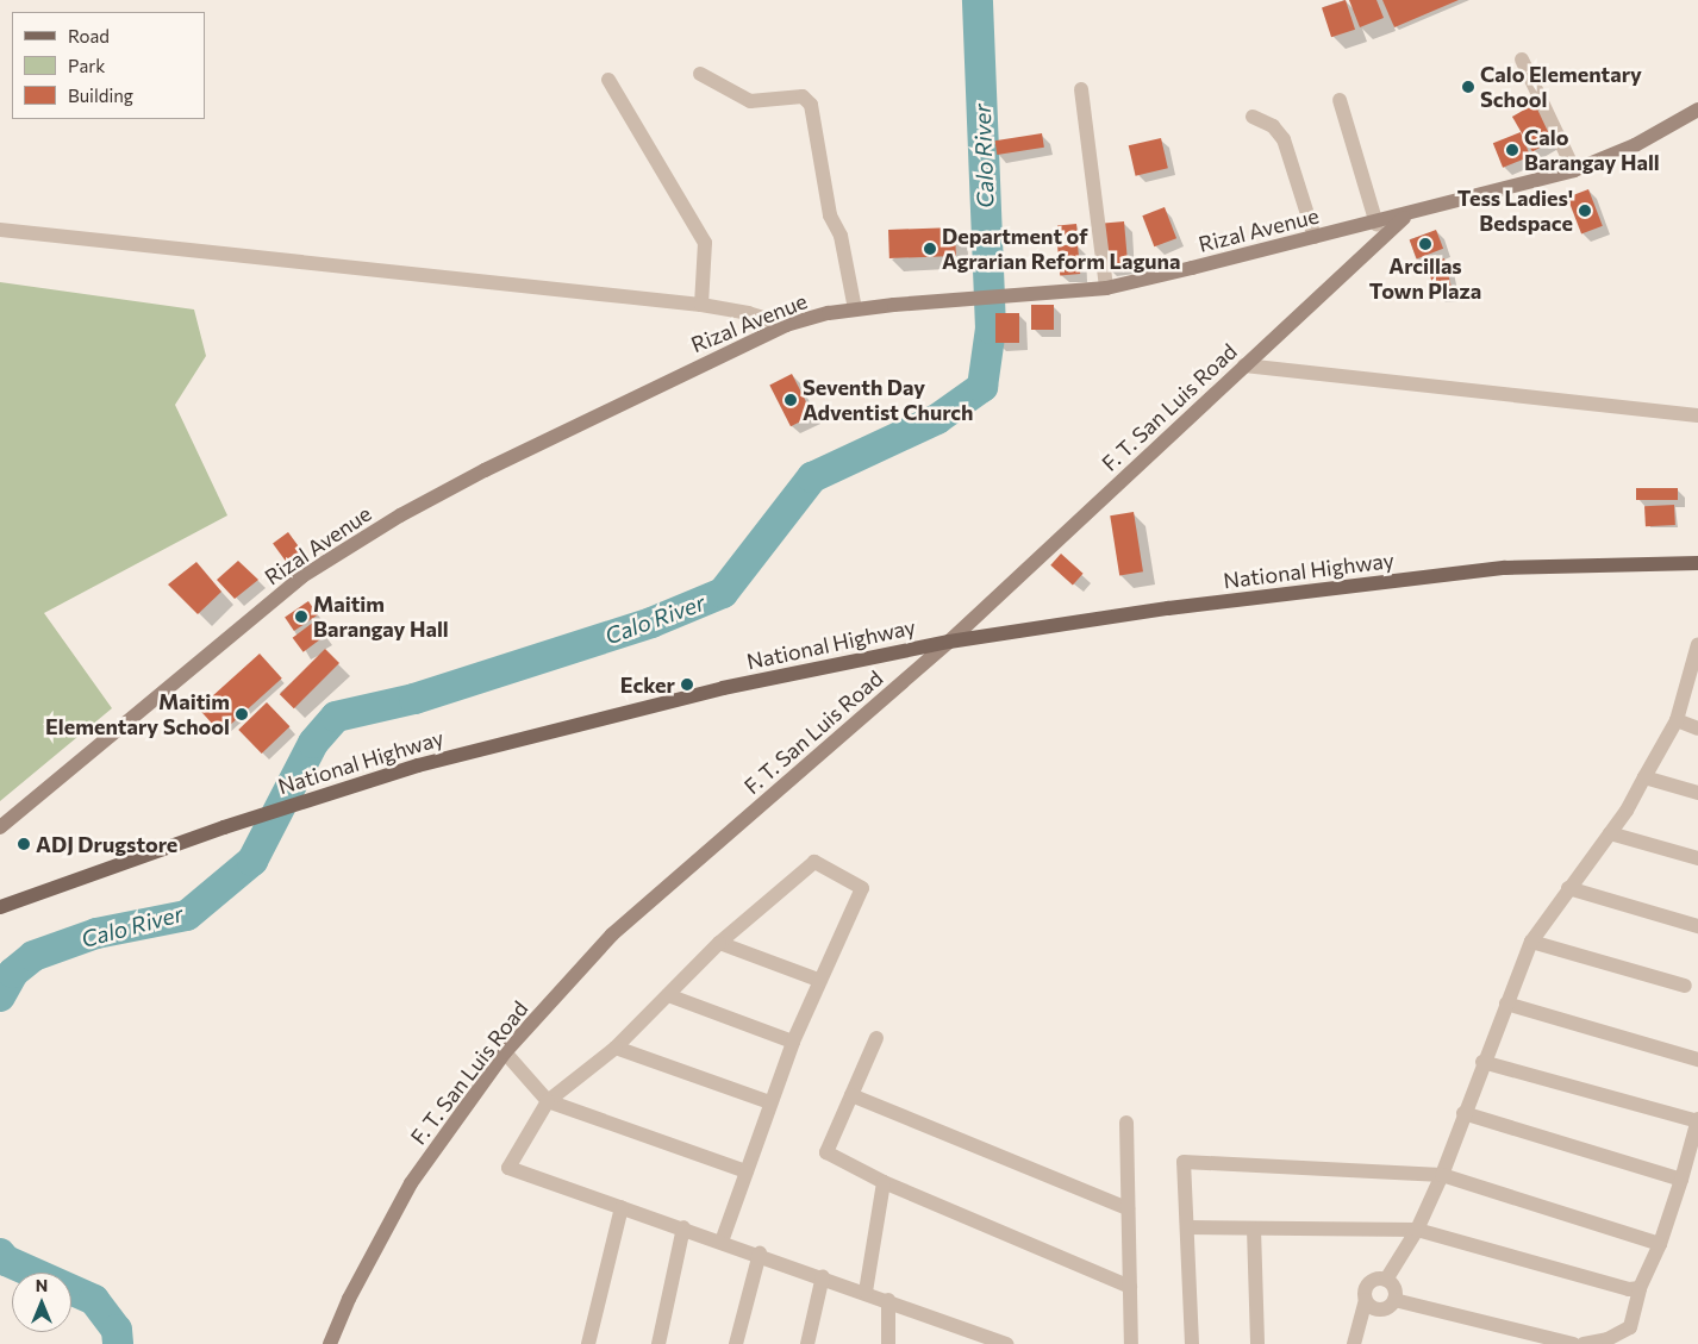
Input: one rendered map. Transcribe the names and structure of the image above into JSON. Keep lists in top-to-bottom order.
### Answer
{
  "streets": {
    "main road": ["Rizal Avenue", "F. T. San Luis Road", "National Highway"]
  },
  "crossings": [
    ["Rizal Avenue", "F. T. San Luis Road"],
    ["F. T. San Luis Road", "National Highway"]
  ],
  "water": ["Calo River"],
  "places": [
    "Calo Elementary School",
    "Calo Barangay Hall",
    "Tess Ladies' Bedspace",
    "Arcillas Town Plaza",
    "Department of Agrarian Reform Laguna",
    "Seventh Day Adventist Church",
    "Maitim Barangay Hall",
    "Ecker",
    "Maitim Elementary School",
    "ADJ Drugstore"
  ],
  "legend": ["Road", "Park", "Building"],
  "north": "top"
}
